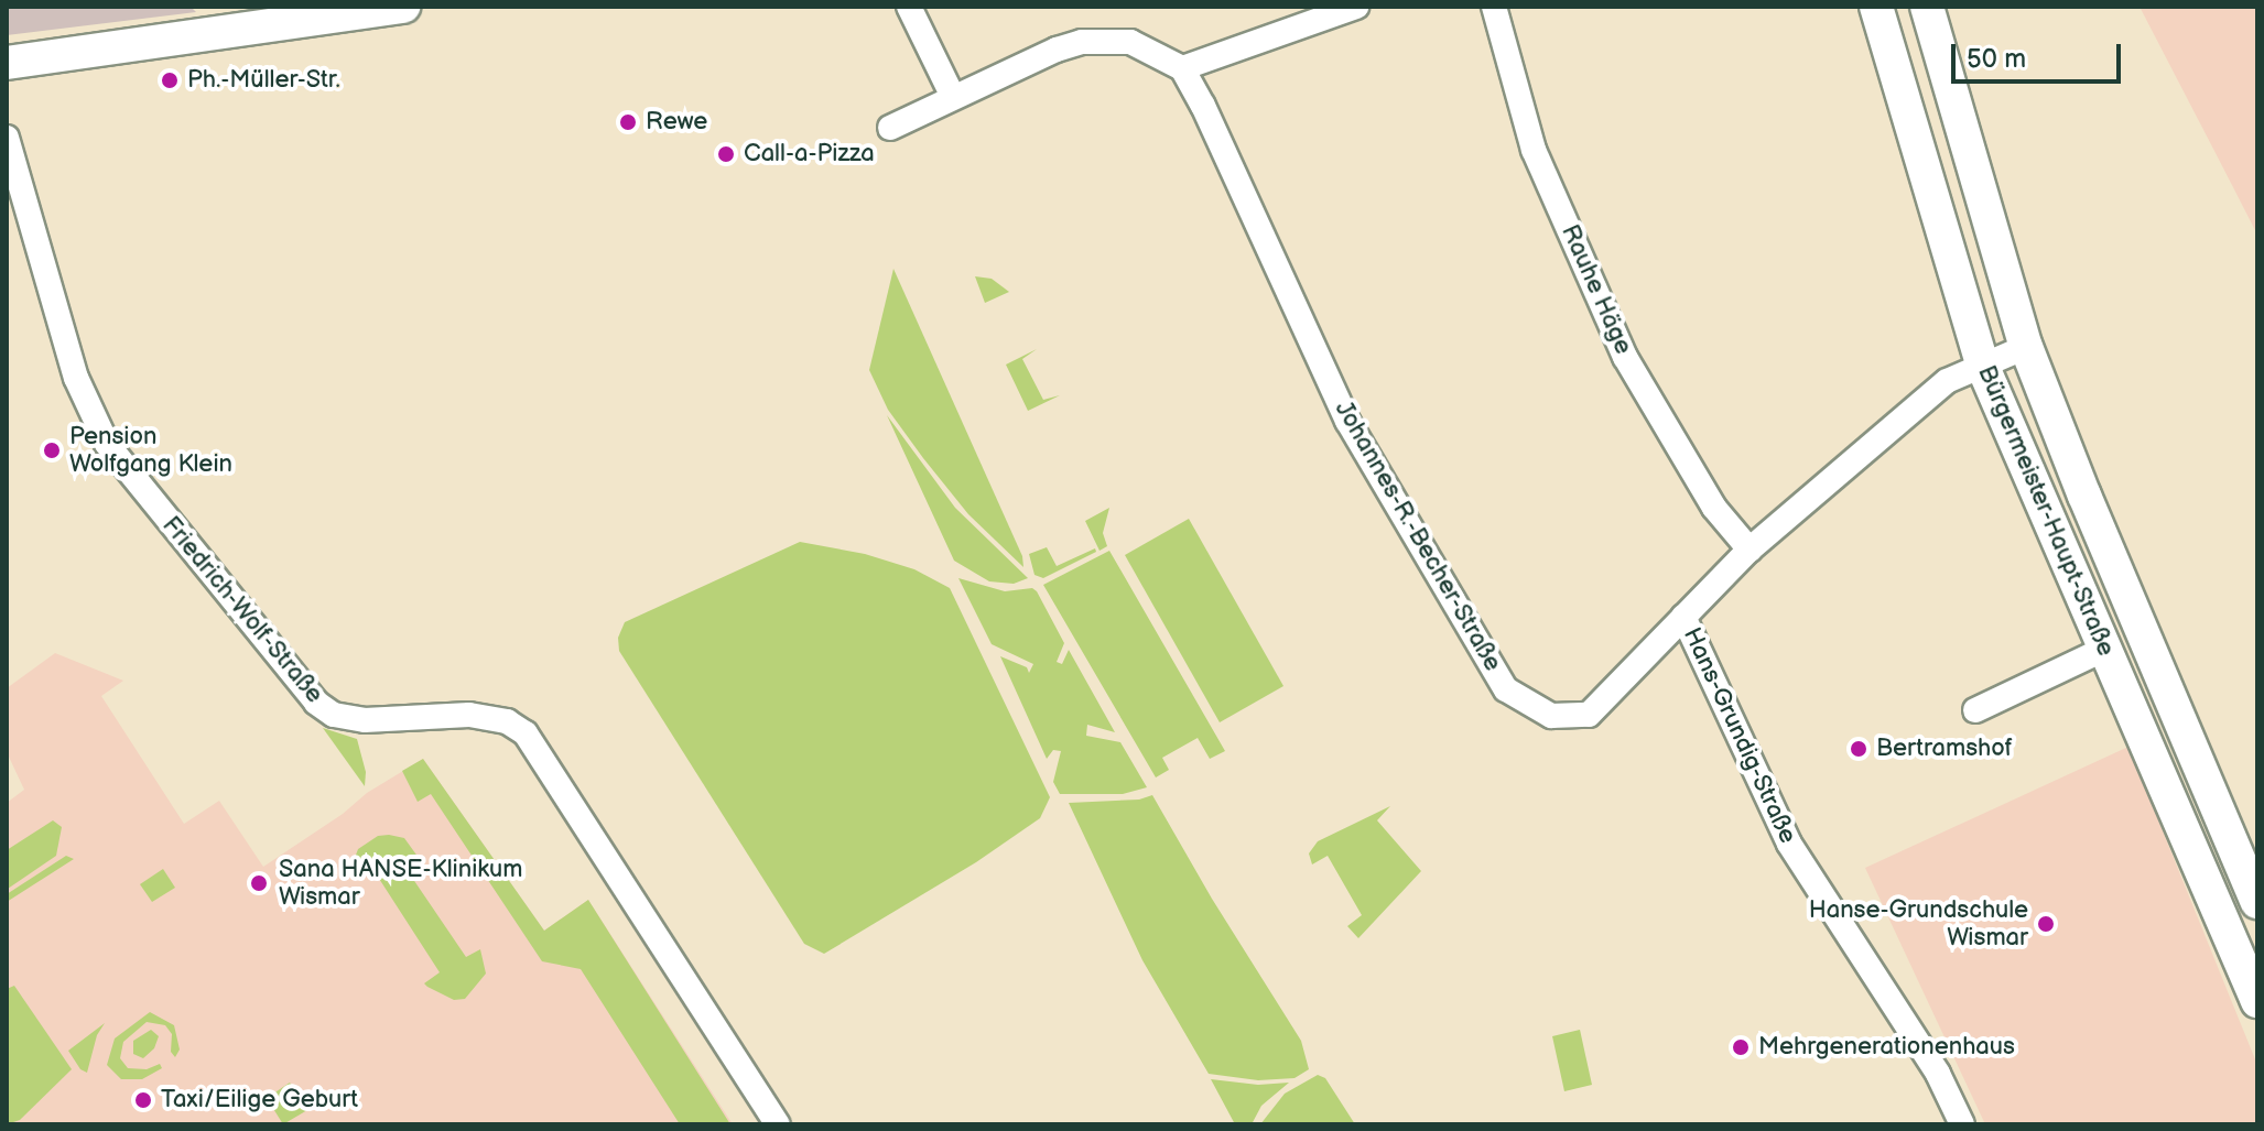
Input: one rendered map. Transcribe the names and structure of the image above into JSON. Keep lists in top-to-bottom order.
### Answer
{
  "streets": {
    "street": [
      "Rauhe Häge",
      "Bürgermeister-Haupt-Straße",
      "Johannes-R.-Becher-Straße",
      "Friedrich-Wolf-Straße",
      "Hans-Grundig-Straße"
    ]
  },
  "crossings": [
    ["Rauhe Häge", "Johannes-R.-Becher-Straße"],
    ["Bürgermeister-Haupt-Straße", "Johannes-R.-Becher-Straße"],
    ["Johannes-R.-Becher-Straße", "Hans-Grundig-Straße"]
  ],
  "places": [
    "Ph.-Müller-Str.",
    "Rewe",
    "Call-a-Pizza",
    "Pension Wolfgang Klein",
    "Bertramshof",
    "Sana HANSE-Klinikum Wismar",
    "Hanse-Grundschule Wismar",
    "Mehrgenerationenhaus",
    "Taxi/Eilige Geburt"
  ],
  "scale_bar": "50 m"
}
